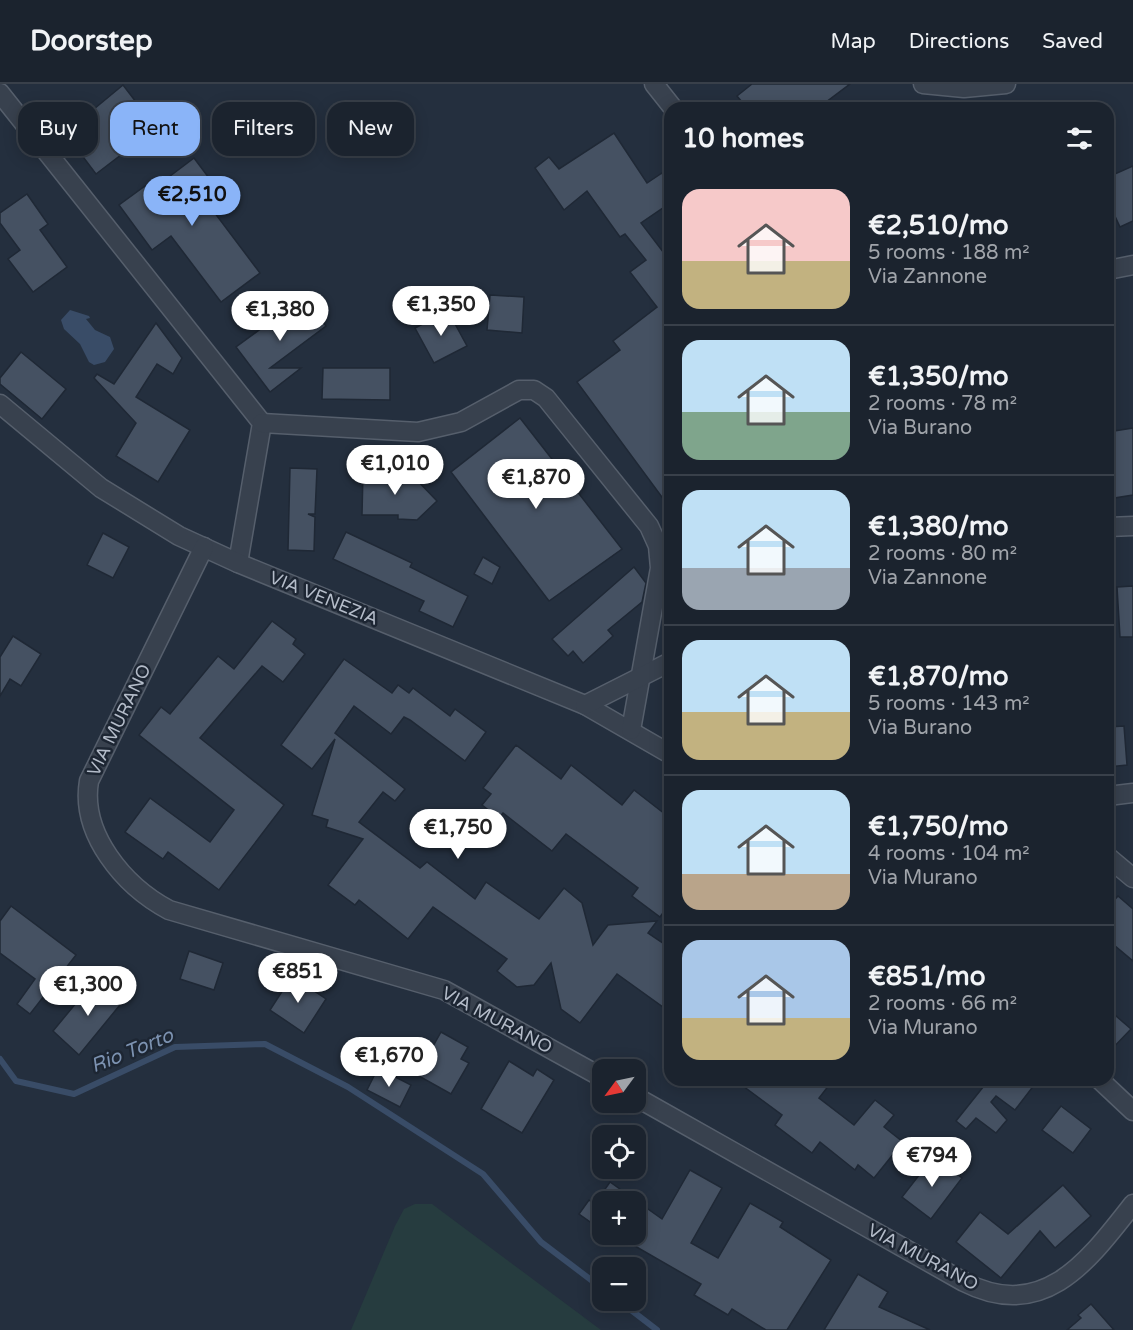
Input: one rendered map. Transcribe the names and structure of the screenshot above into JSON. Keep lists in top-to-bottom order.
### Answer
{
  "streets": {
    "street": ["VIA VENEZIA", "VIA MURANO"]
  },
  "crossings": [
    ["VIA VENEZIA", "VIA MURANO"]
  ],
  "water": ["Rio Torto"],
  "north": "bottom left",
  "page": {
    "header": "Doorstep",
    "nav": ["Map", "Directions", "Saved"],
    "chip": [
      "Buy",
      "Rent",
      "Filters",
      "New"
    ],
    "heading": "10 homes",
    "list": [
      {
        "name": "€2,510/mo",
        "note": "5 rooms · 188 m² · Via Zannone"
      },
      {
        "name": "€1,350/mo",
        "note": "2 rooms · 78 m² · Via Burano"
      },
      {
        "name": "€1,380/mo",
        "note": "2 rooms · 80 m² · Via Zannone"
      },
      {
        "name": "€1,870/mo",
        "note": "5 rooms · 143 m² · Via Burano"
      },
      {
        "name": "€1,750/mo",
        "note": "4 rooms · 104 m² · Via Murano"
      },
      {
        "name": "€851/mo",
        "note": "2 rooms · 66 m² · Via Murano"
      }
    ],
    "price": [
      "€2,510",
      "€1,350",
      "€1,380",
      "€1,010",
      "€1,870",
      "€1,750",
      "€851",
      "€1,300",
      "€1,670",
      "€794"
    ],
    "map_buttons": ["+", "−"]
  }
}
